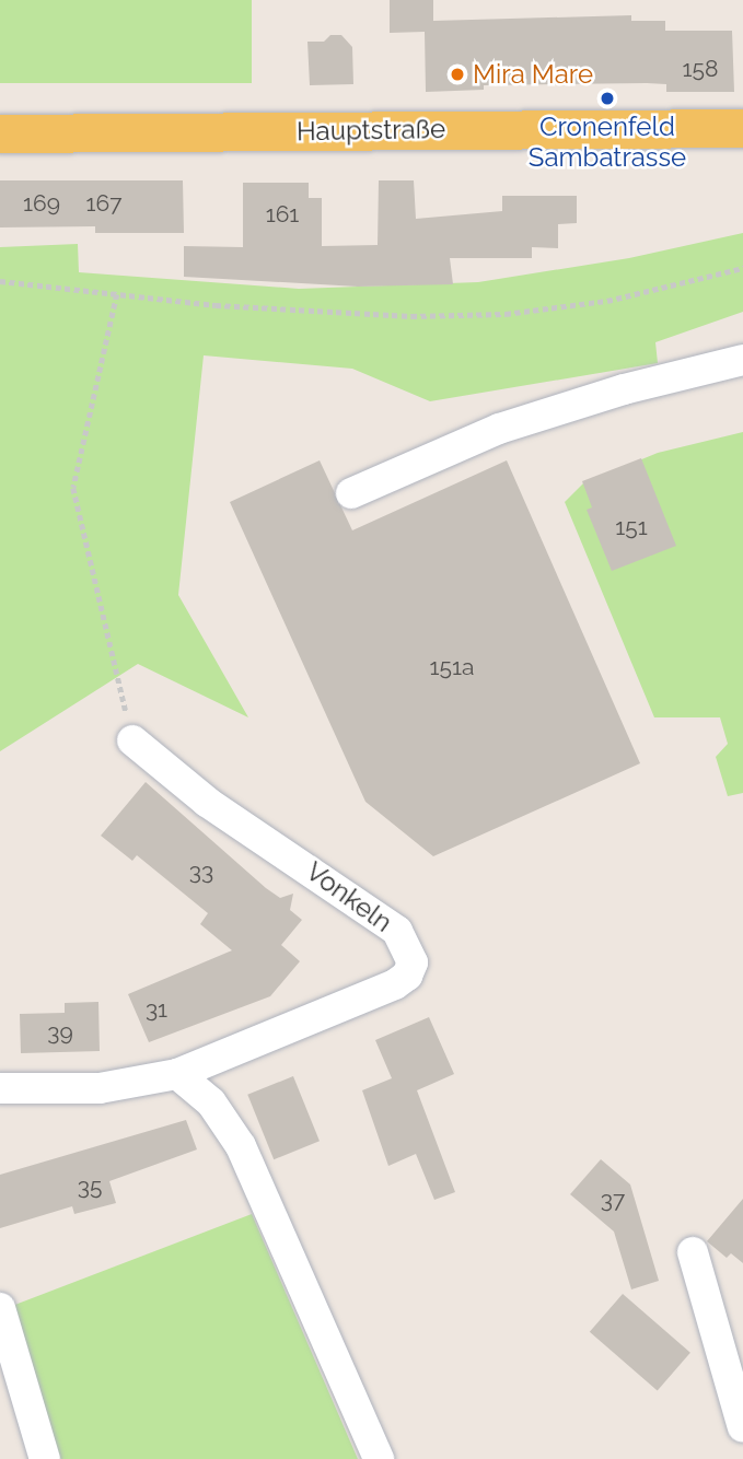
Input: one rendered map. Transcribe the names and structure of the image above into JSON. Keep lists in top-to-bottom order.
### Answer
{
  "streets": {
    "main road": ["Hauptstraße"],
    "street": ["Vonkeln"]
  },
  "places": ["Mira Mare", "Cronenfeld Sambatrasse"],
  "house_numbers": [
    "158",
    "169",
    "167",
    "161",
    "151",
    "151a",
    "33",
    "31",
    "39",
    "35",
    "37"
  ]
}
